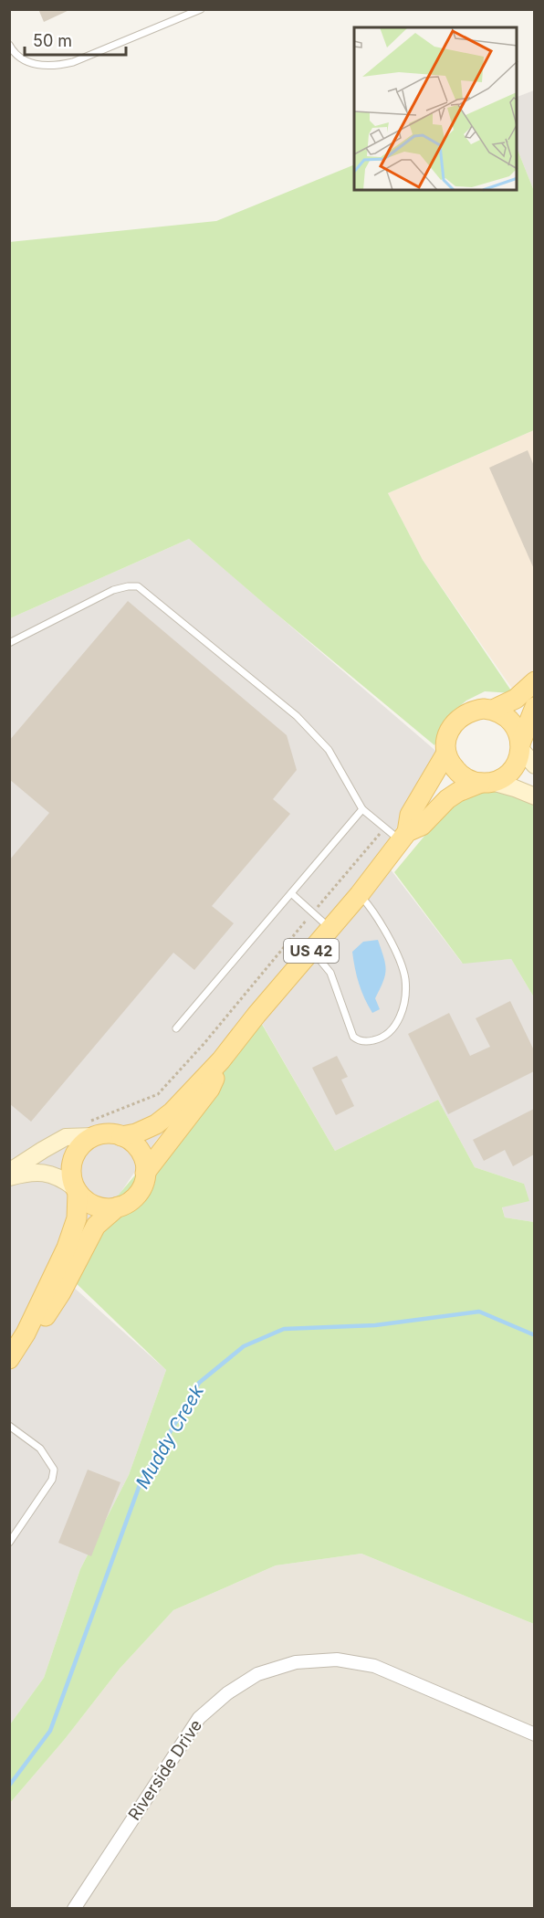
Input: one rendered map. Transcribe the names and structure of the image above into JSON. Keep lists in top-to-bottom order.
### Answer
{
  "streets": {
    "main road": ["US 42"],
    "street": ["Riverside Drive"]
  },
  "water": ["Muddy Creek"],
  "scale_bar": "50 m"
}
